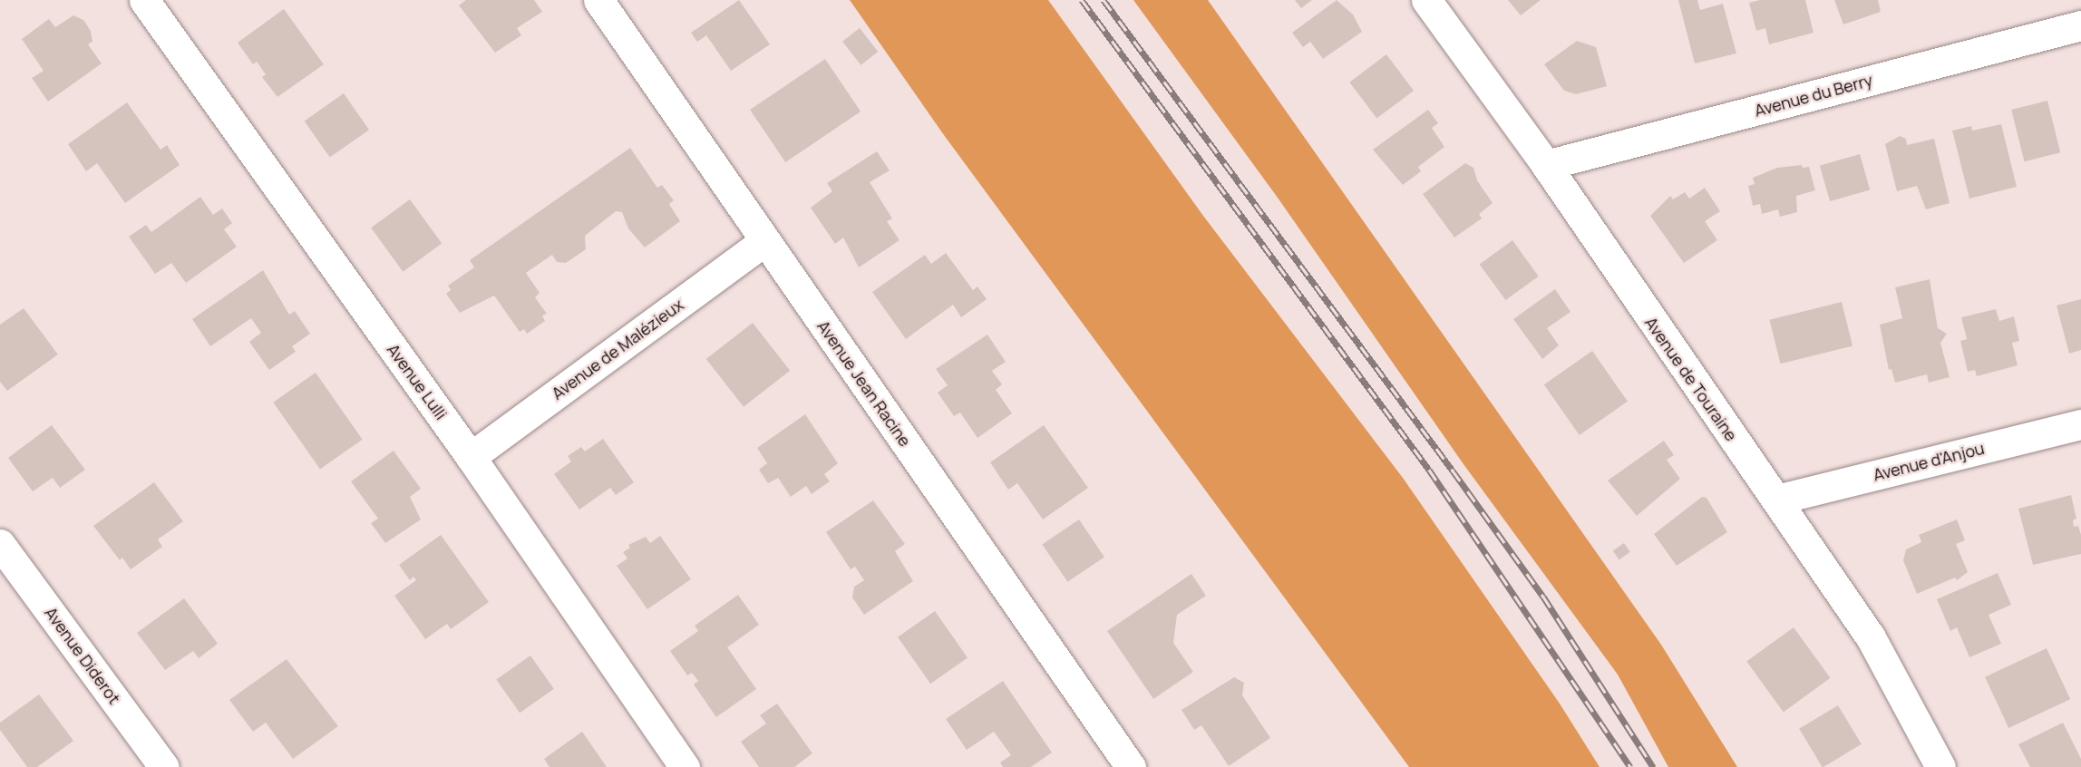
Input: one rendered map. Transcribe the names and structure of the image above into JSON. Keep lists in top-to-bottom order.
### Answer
{
  "streets": {
    "street": [
      "Avenue du Berry",
      "Avenue de Malézieux",
      "Avenue de Touraine",
      "Avenue Lulli",
      "Avenue Jean Racine",
      "Avenue d'Anjou",
      "Avenue Diderot"
    ]
  },
  "crossings": [
    ["Avenue du Berry", "Avenue de Touraine"],
    ["Avenue de Malézieux", "Avenue Lulli"],
    ["Avenue de Malézieux", "Avenue Jean Racine"],
    ["Avenue de Touraine", "Avenue d'Anjou"]
  ]
}
